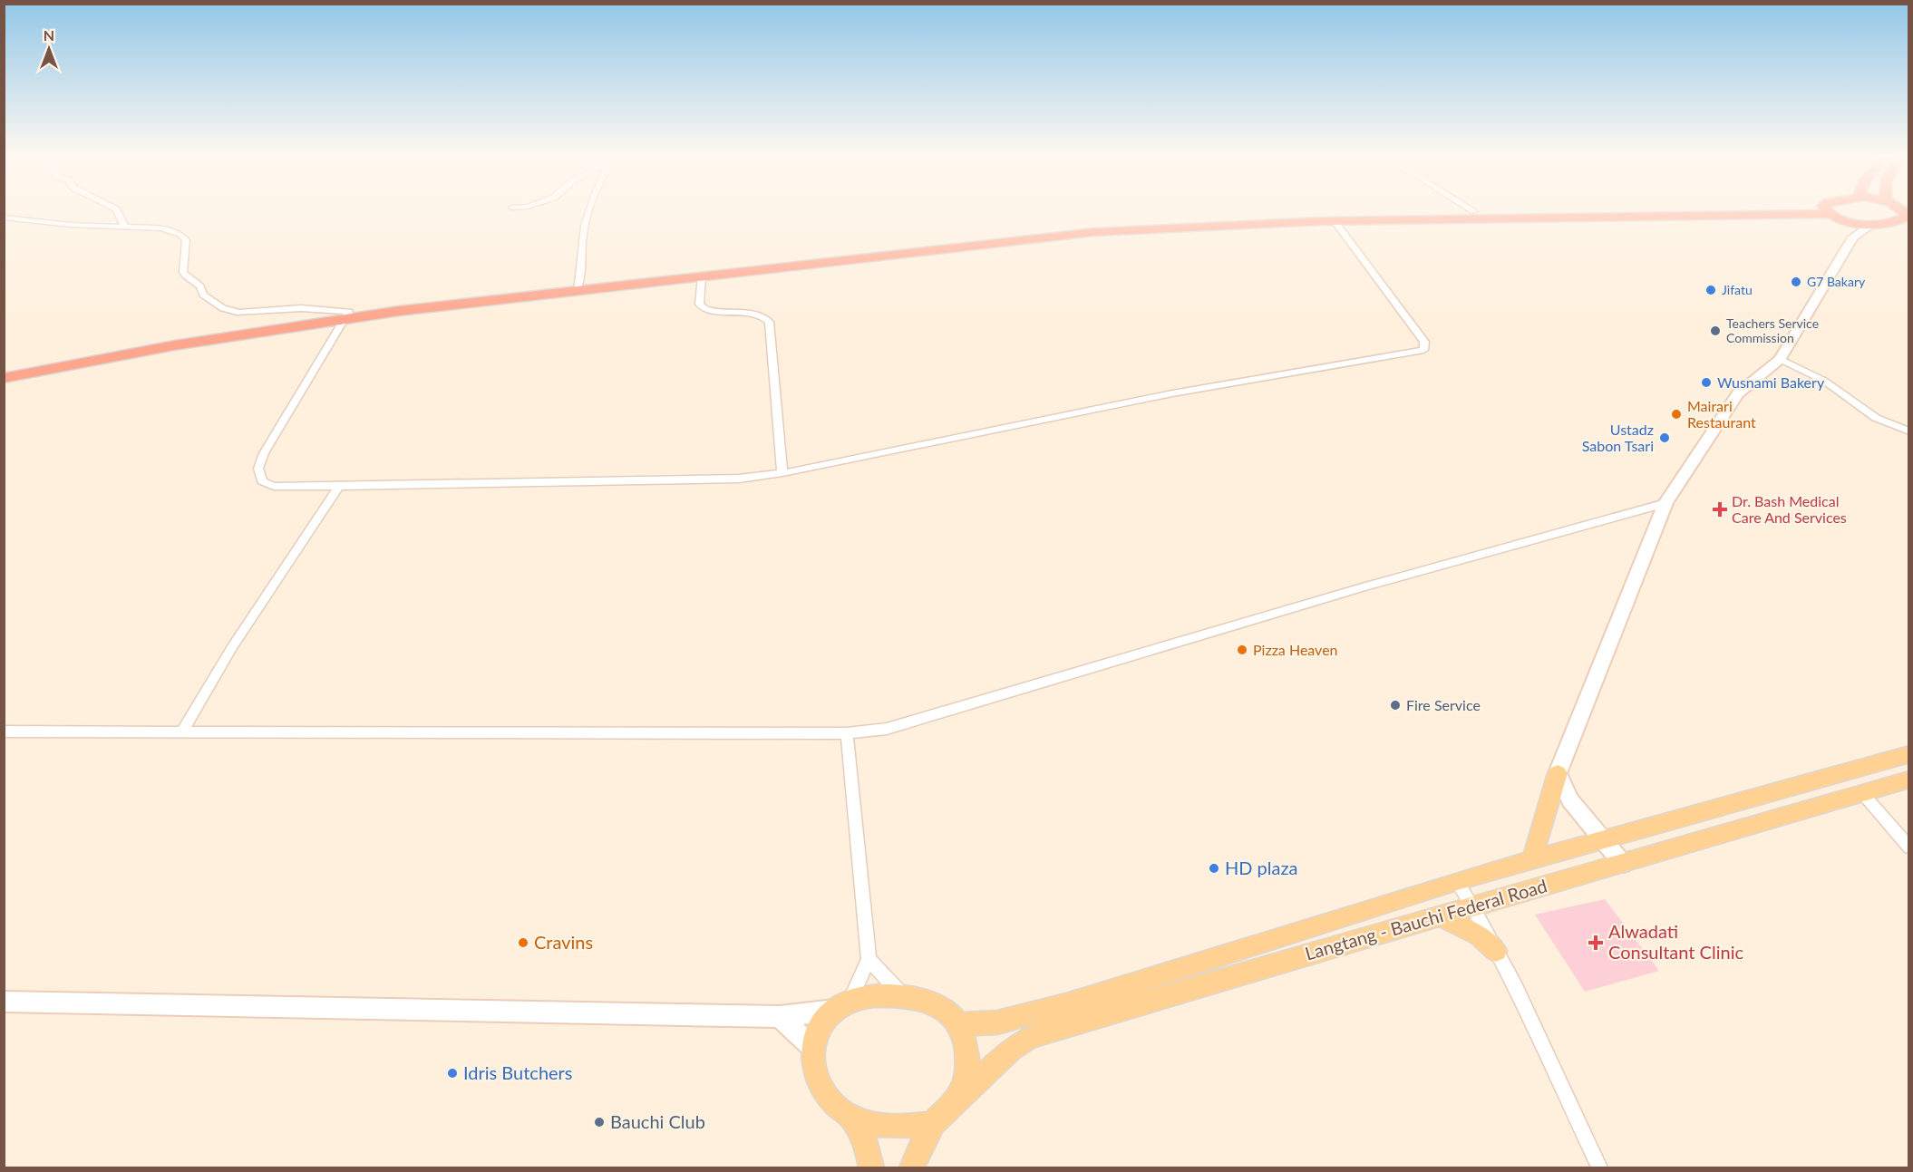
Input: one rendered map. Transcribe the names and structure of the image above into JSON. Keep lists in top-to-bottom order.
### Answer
{
  "streets": {
    "main road": ["Langtang - Bauchi Federal Road"]
  },
  "places": {
    "other": [
      "G7 Bakary",
      "Jifatu",
      "Teachers Service Commission",
      "Wusnami Bakery",
      "Mairari Restaurant",
      "Ustadz Sabon Tsari",
      "Pizza Heaven",
      "Fire Service",
      "HD plaza",
      "Cravins",
      "Idris Butchers",
      "Bauchi Club"
    ],
    "health": ["Dr. Bash Medical Care And Services", "Alwadati Consultant Clinic"]
  },
  "north": "top"
}
